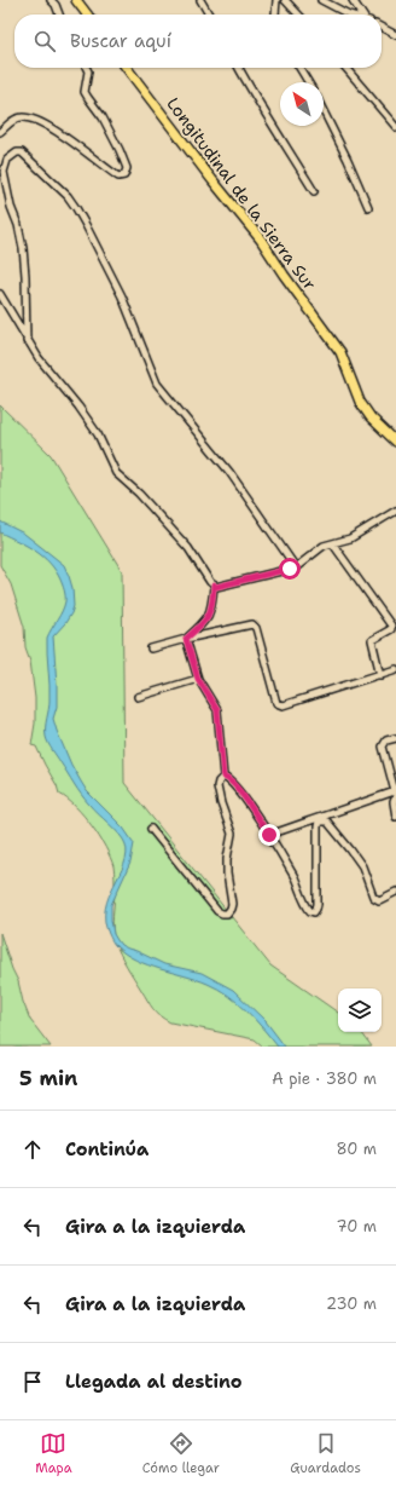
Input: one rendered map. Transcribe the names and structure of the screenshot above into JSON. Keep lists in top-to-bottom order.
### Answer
{
  "streets": {
    "main road": ["Longitudinal de la Sierra Sur"]
  },
  "north": "top left",
  "page": {
    "search": "Buscar aquí",
    "heading": ["5 min", "A pie · 380 m"],
    "list": [
      ["Continúa", "80 m"],
      ["Gira a la izquierda", "70 m"],
      ["Gira a la izquierda", "230 m"],
      "Llegada al destino"
    ],
    "nav": ["Mapa", "Cómo llegar", "Guardados"]
  }
}
